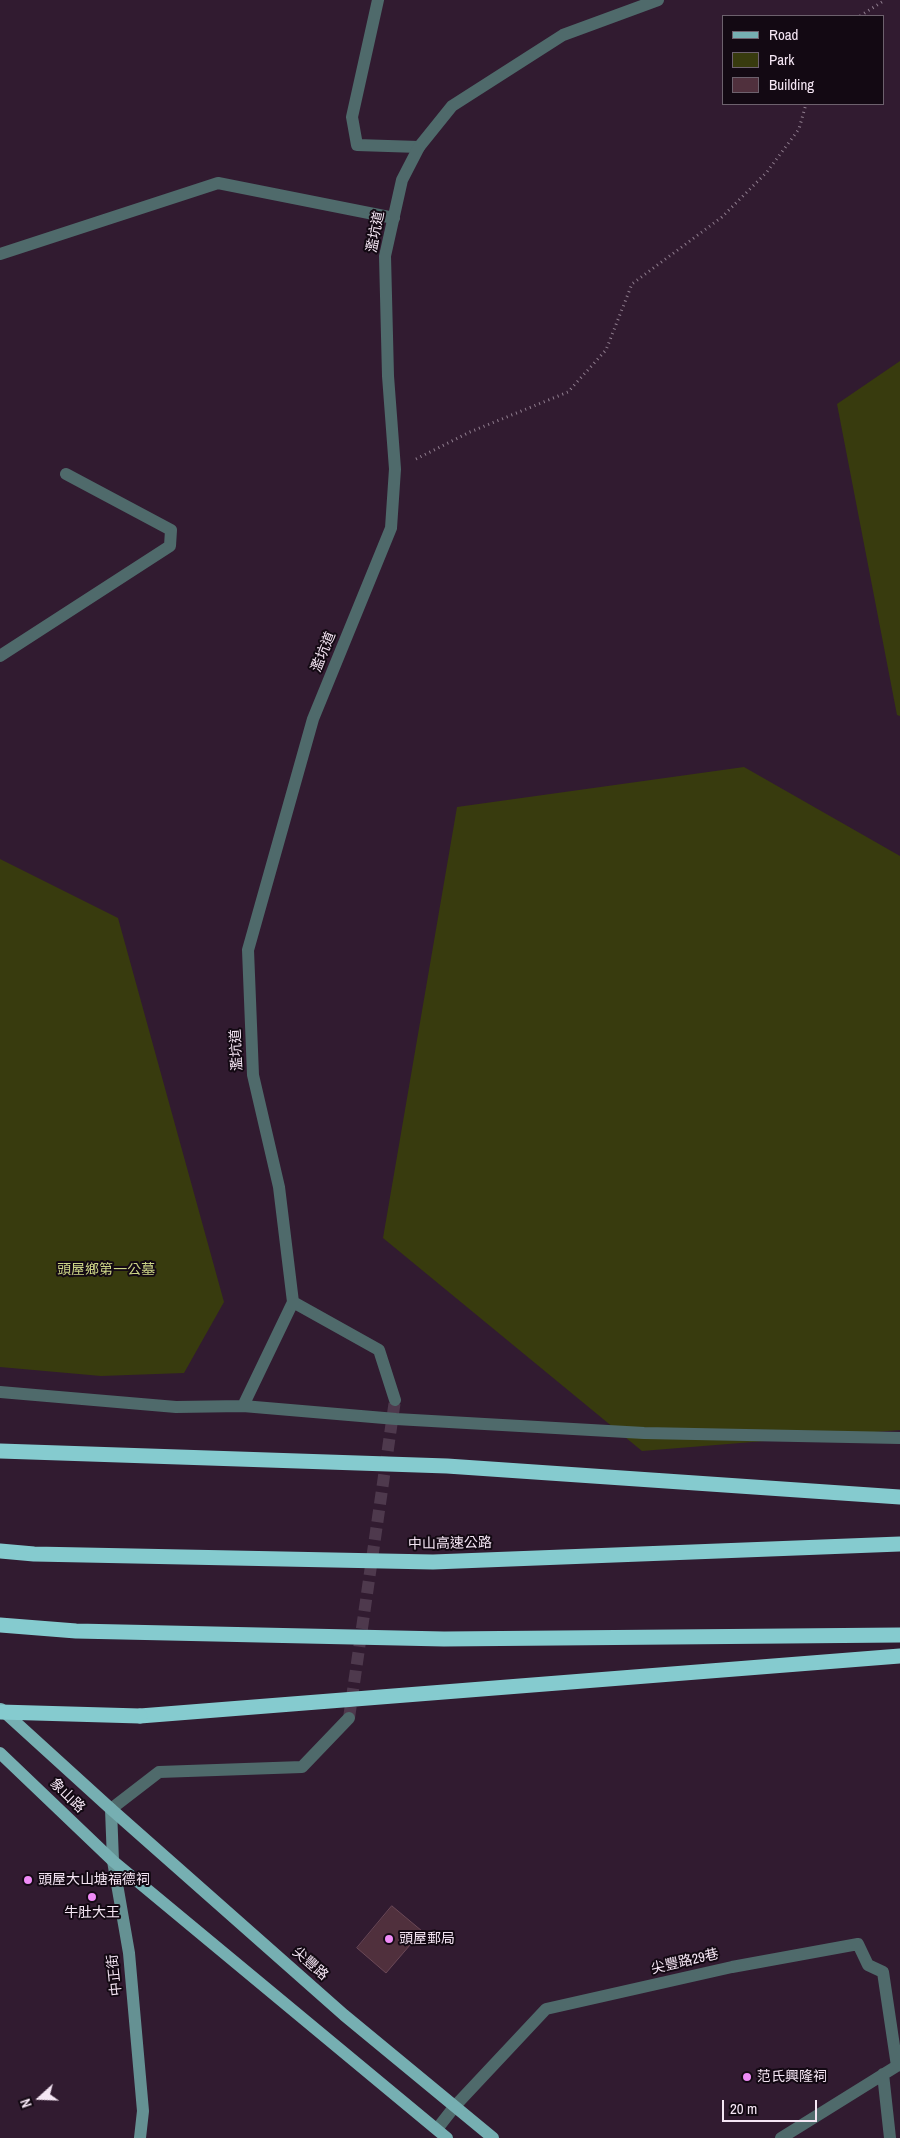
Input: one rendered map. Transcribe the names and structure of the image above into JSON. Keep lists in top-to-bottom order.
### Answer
{
  "streets": {
    "highway": ["中山高速公路"],
    "main road": ["象山路", "尖豐路", "中正街"],
    "street": ["濫坑道", "尖豐路29巷"]
  },
  "crossings": [
    ["象山路", "尖豐路"],
    ["象山路", "中正街"],
    ["尖豐路29巷", "尖豐路"],
    ["尖豐路", "中正街"]
  ],
  "parks": ["頭屋鄉第一公墓"],
  "places": [
    "頭屋大山塘福德祠",
    "牛肚大王",
    "頭屋郵局",
    "范氏興隆祠"
  ],
  "legend": ["Road", "Park", "Building"],
  "scale_bar": "20 m",
  "north": "left"
}
